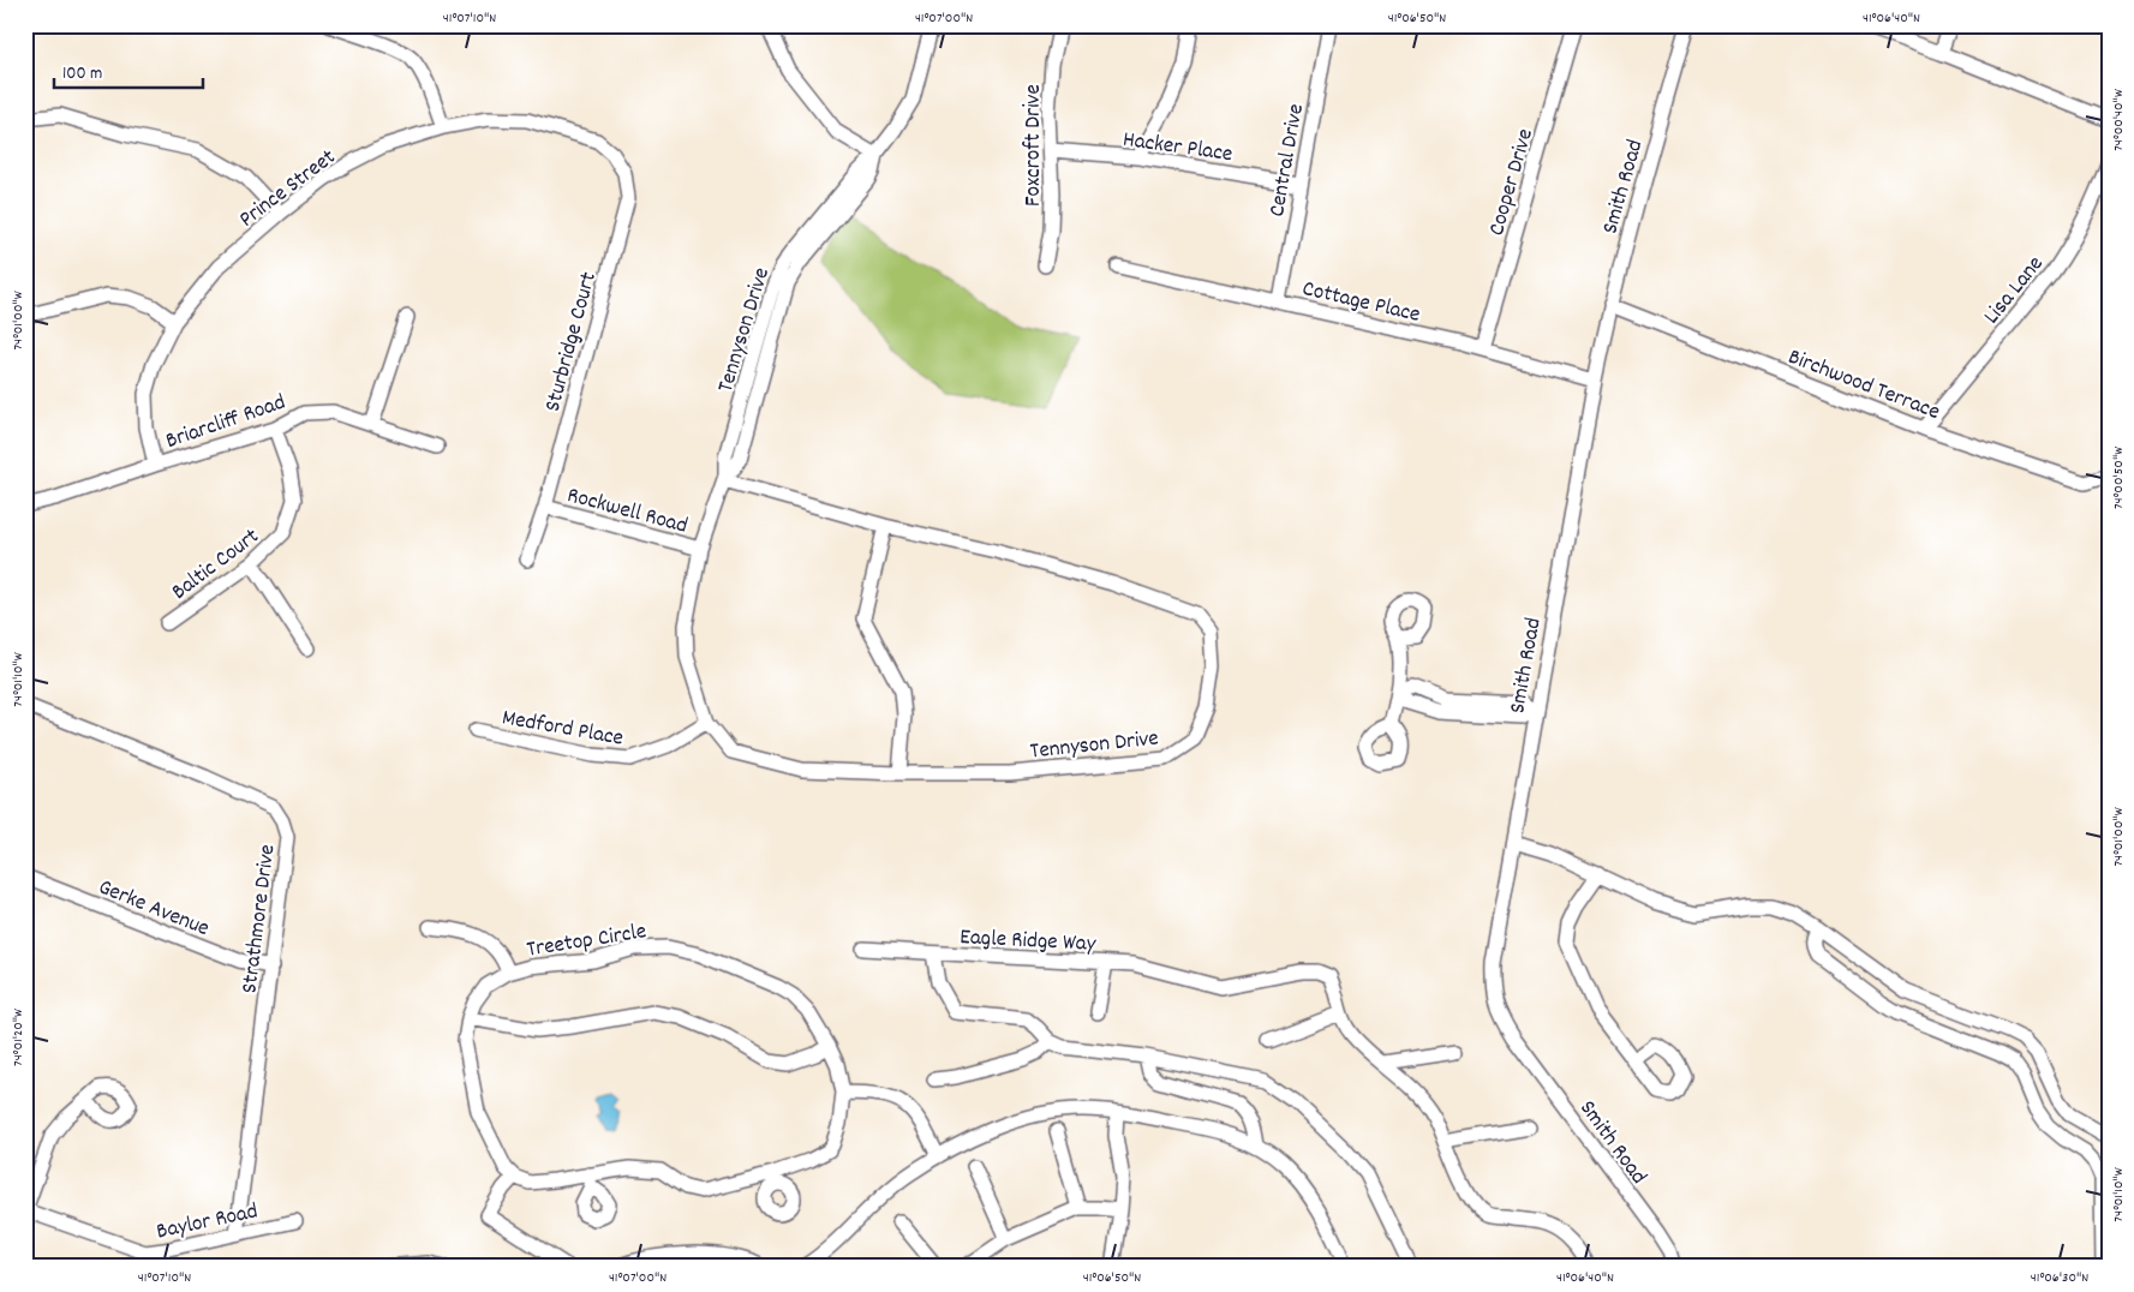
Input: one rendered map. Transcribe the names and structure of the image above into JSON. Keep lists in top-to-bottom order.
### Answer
{
  "streets": {
    "street": [
      "Hacker Place",
      "Foxcroft Drive",
      "Central Drive",
      "Cooper Drive",
      "Prince Street",
      "Smith Road",
      "Lisa Lane",
      "Cottage Place",
      "Tennyson Drive",
      "Sturbridge Court",
      "Birchwood Terrace",
      "Briarcliff Road",
      "Rockwell Road",
      "Baltic Court",
      "Medford Place",
      "Gerke Avenue",
      "Strathmore Drive",
      "Treetop Circle",
      "Eagle Ridge Way",
      "Baylor Road"
    ]
  },
  "crossings": [
    ["Hacker Place", "Foxcroft Drive"],
    ["Hacker Place", "Central Drive"],
    ["Central Drive", "Cottage Place"],
    ["Cooper Drive", "Cottage Place"],
    ["Prince Street", "Sturbridge Court"],
    ["Prince Street", "Briarcliff Road"],
    ["Smith Road", "Cottage Place"],
    ["Smith Road", "Birchwood Terrace"],
    ["Lisa Lane", "Birchwood Terrace"],
    ["Tennyson Drive", "Rockwell Road"],
    ["Tennyson Drive", "Medford Place"],
    ["Sturbridge Court", "Rockwell Road"],
    ["Briarcliff Road", "Baltic Court"],
    ["Gerke Avenue", "Strathmore Drive"],
    ["Strathmore Drive", "Baylor Road"]
  ],
  "scale_bar": "100 m",
  "coordinates": [
    "41°07'10\"N",
    "41°07'00\"N",
    "41°06'50\"N",
    "41°06'40\"N",
    "74°00'40\"W",
    "74°01'00\"W",
    "74°00'50\"W",
    "74°01'10\"W",
    "74°01'20\"W",
    "41°06'30\"N"
  ]
}
